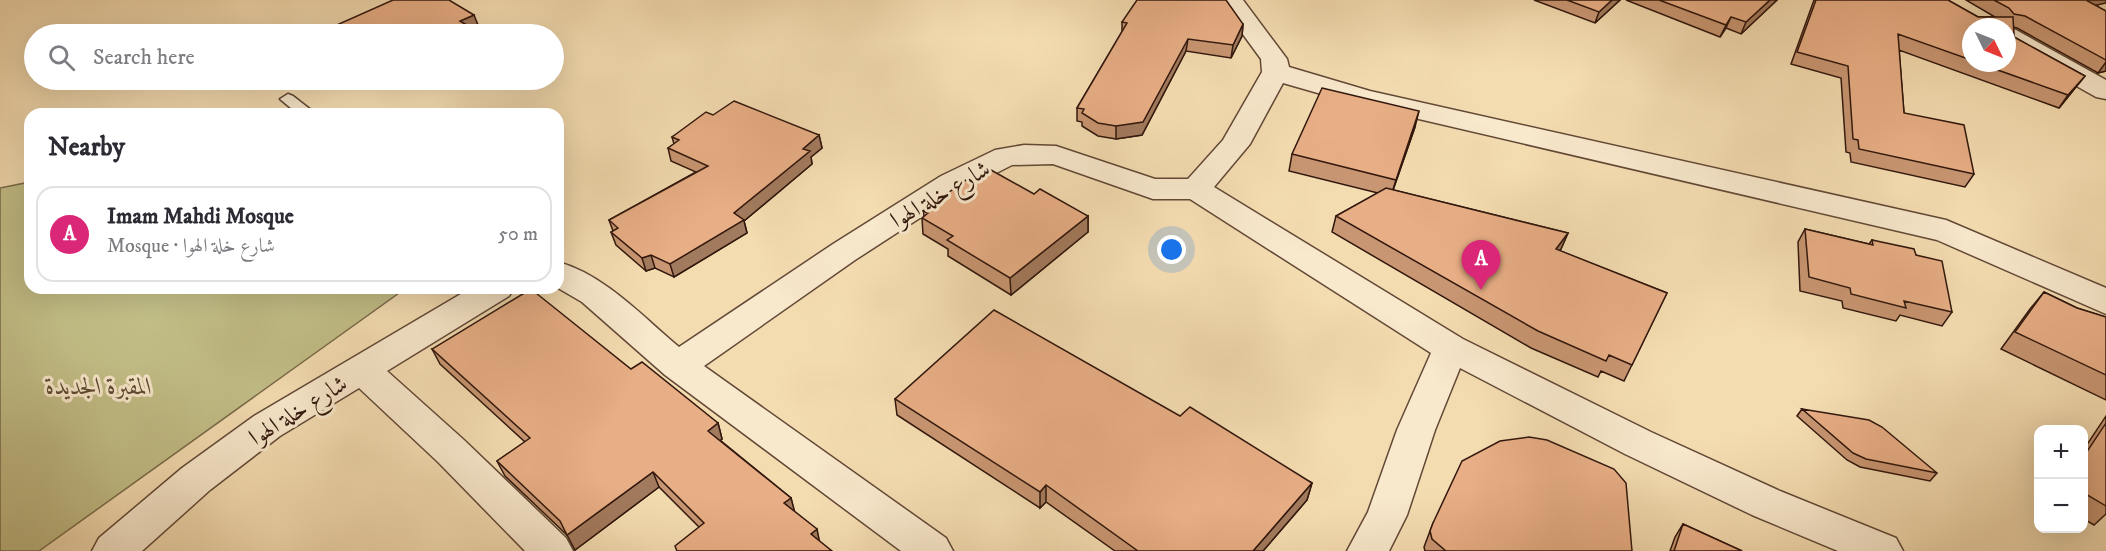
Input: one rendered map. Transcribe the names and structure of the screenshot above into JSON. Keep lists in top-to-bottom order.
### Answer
{
  "streets": {
    "street": ["شارع خلة الهوا"]
  },
  "parks": ["المقبرة الجديدة"],
  "north": "bottom right",
  "page": {
    "search": "Search here",
    "heading": "Nearby",
    "list": [
      {
        "mark": "A",
        "name": "Imam Mahdi Mosque",
        "note": "Mosque · شارع خلة الهوا",
        "value": "50 m"
      }
    ],
    "pins": "A",
    "map_buttons": ["+", "−"]
  }
}
